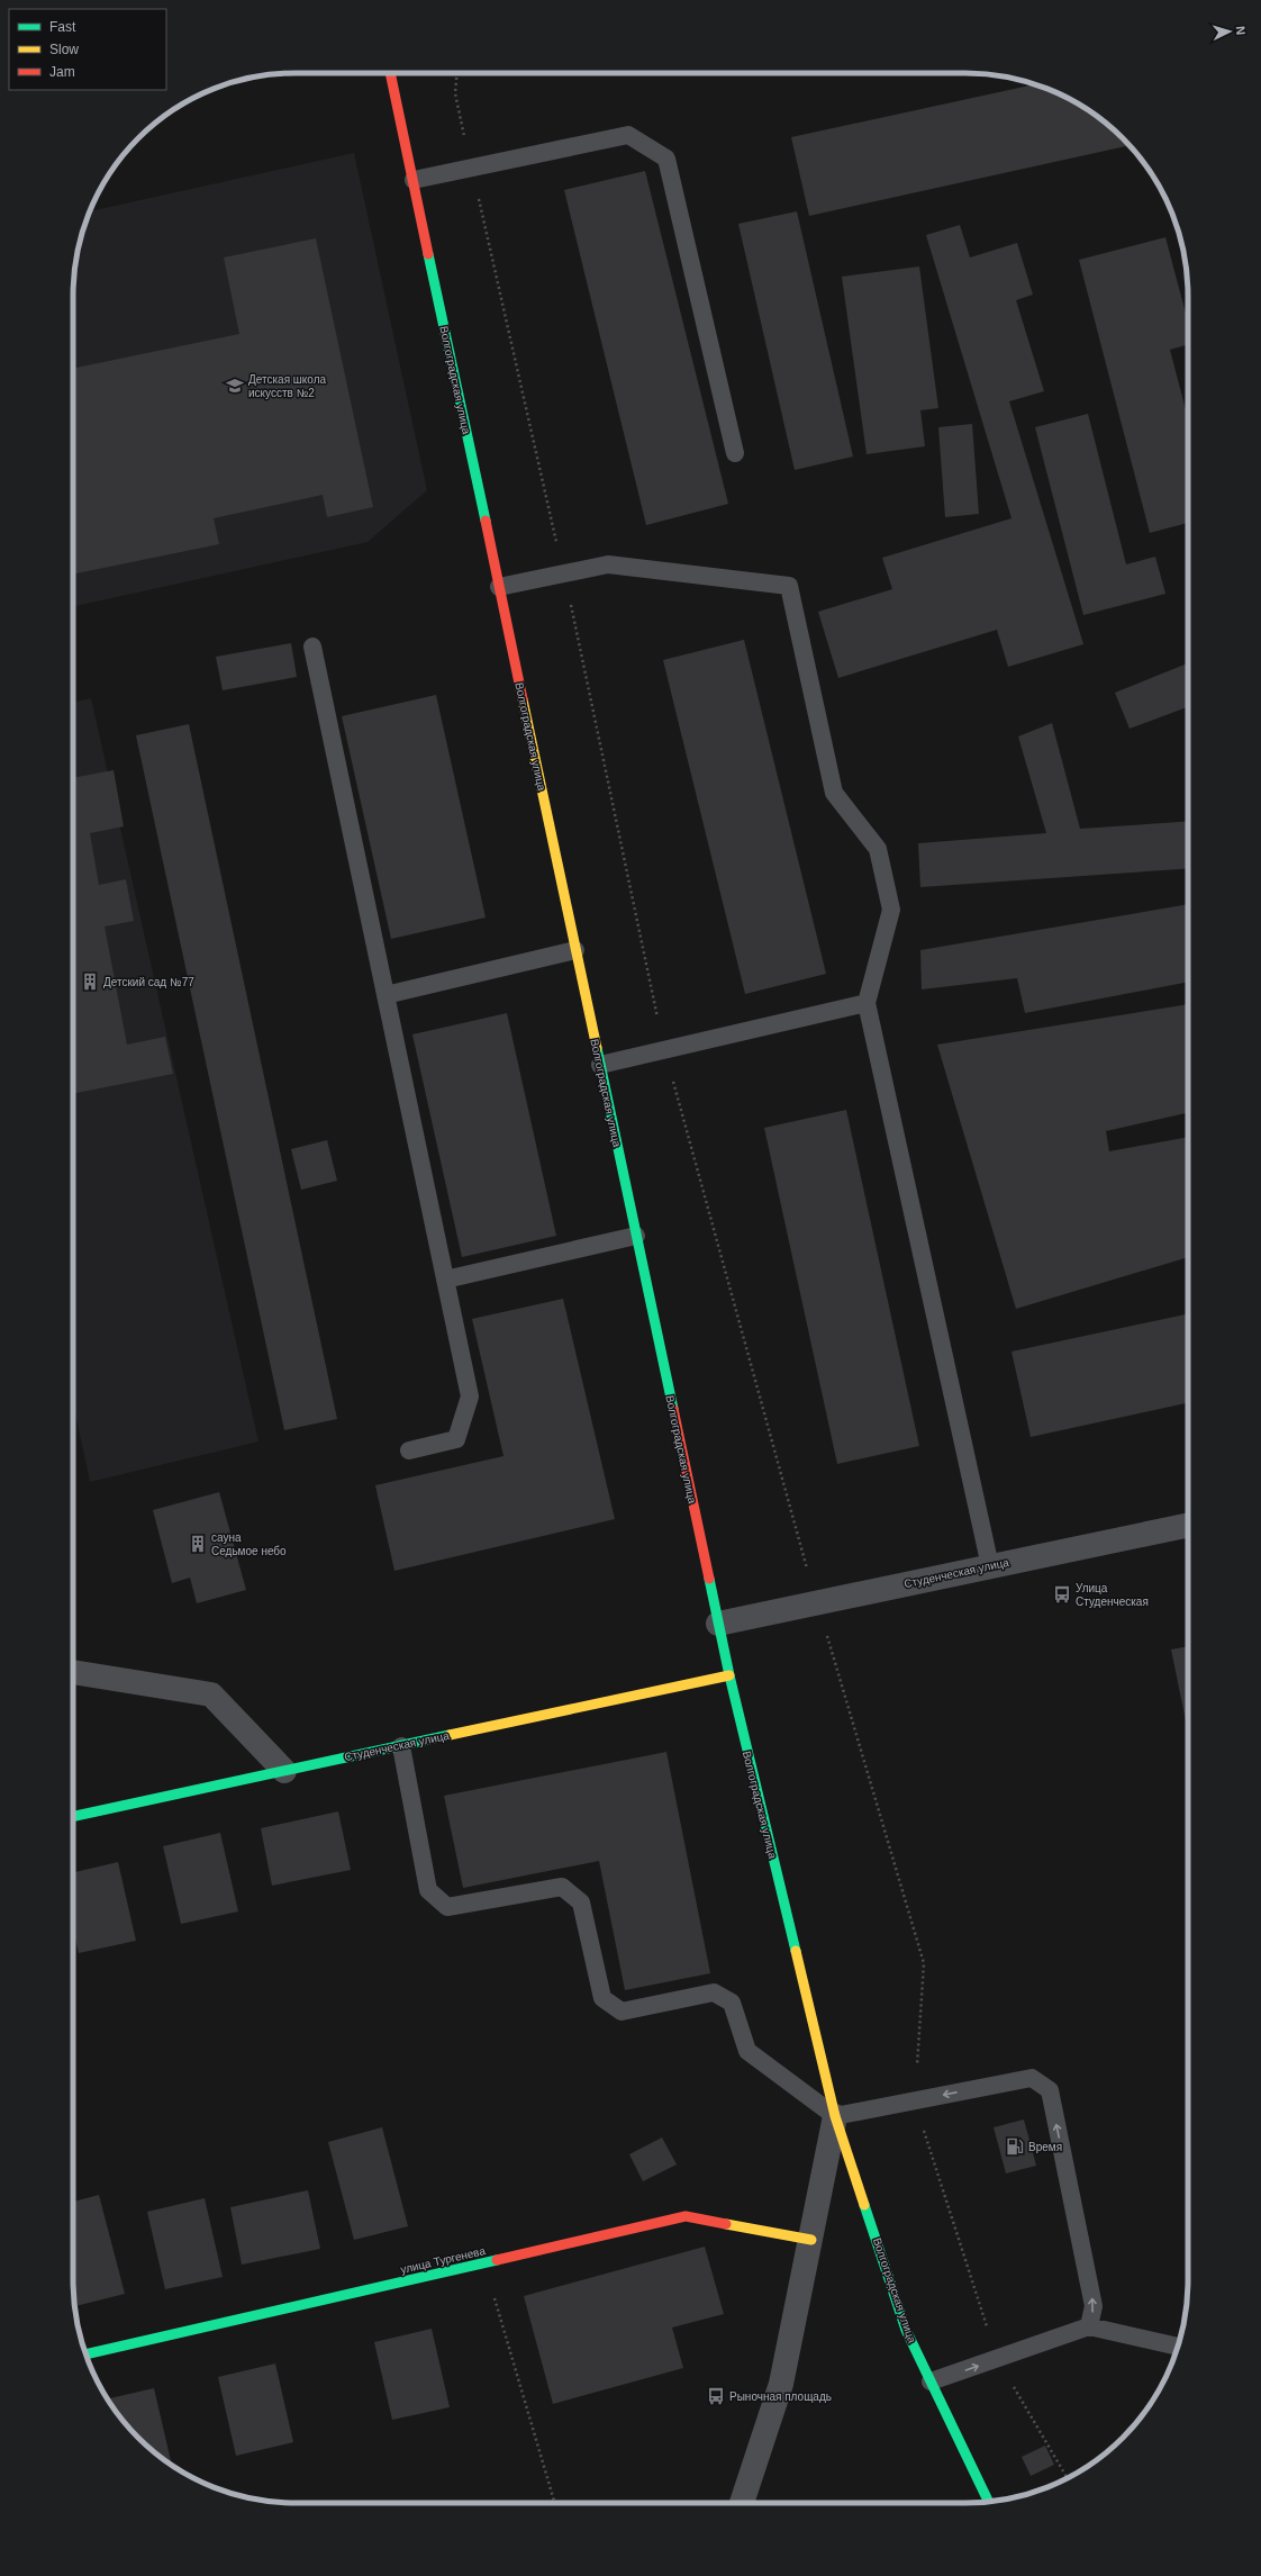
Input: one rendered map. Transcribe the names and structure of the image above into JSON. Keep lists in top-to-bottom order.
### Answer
{
  "streets": {
    "street": ["Волгоградская улица", "Студенческая улица", "улица Тургенева"]
  },
  "crossings": [
    ["Волгоградская улица", "Студенческая улица"],
    ["Волгоградская улица", "улица Тургенева"]
  ],
  "places": {
    "school or university": ["Детская школа искусств №2"],
    "building": ["Детский сад №77", "сауна Седьмое небо"],
    "bus stop": ["Улица Студенческая", "Рыночная площадь"],
    "fuel station": ["Время"]
  },
  "legend": ["Fast", "Slow", "Jam"],
  "north": "right"
}
